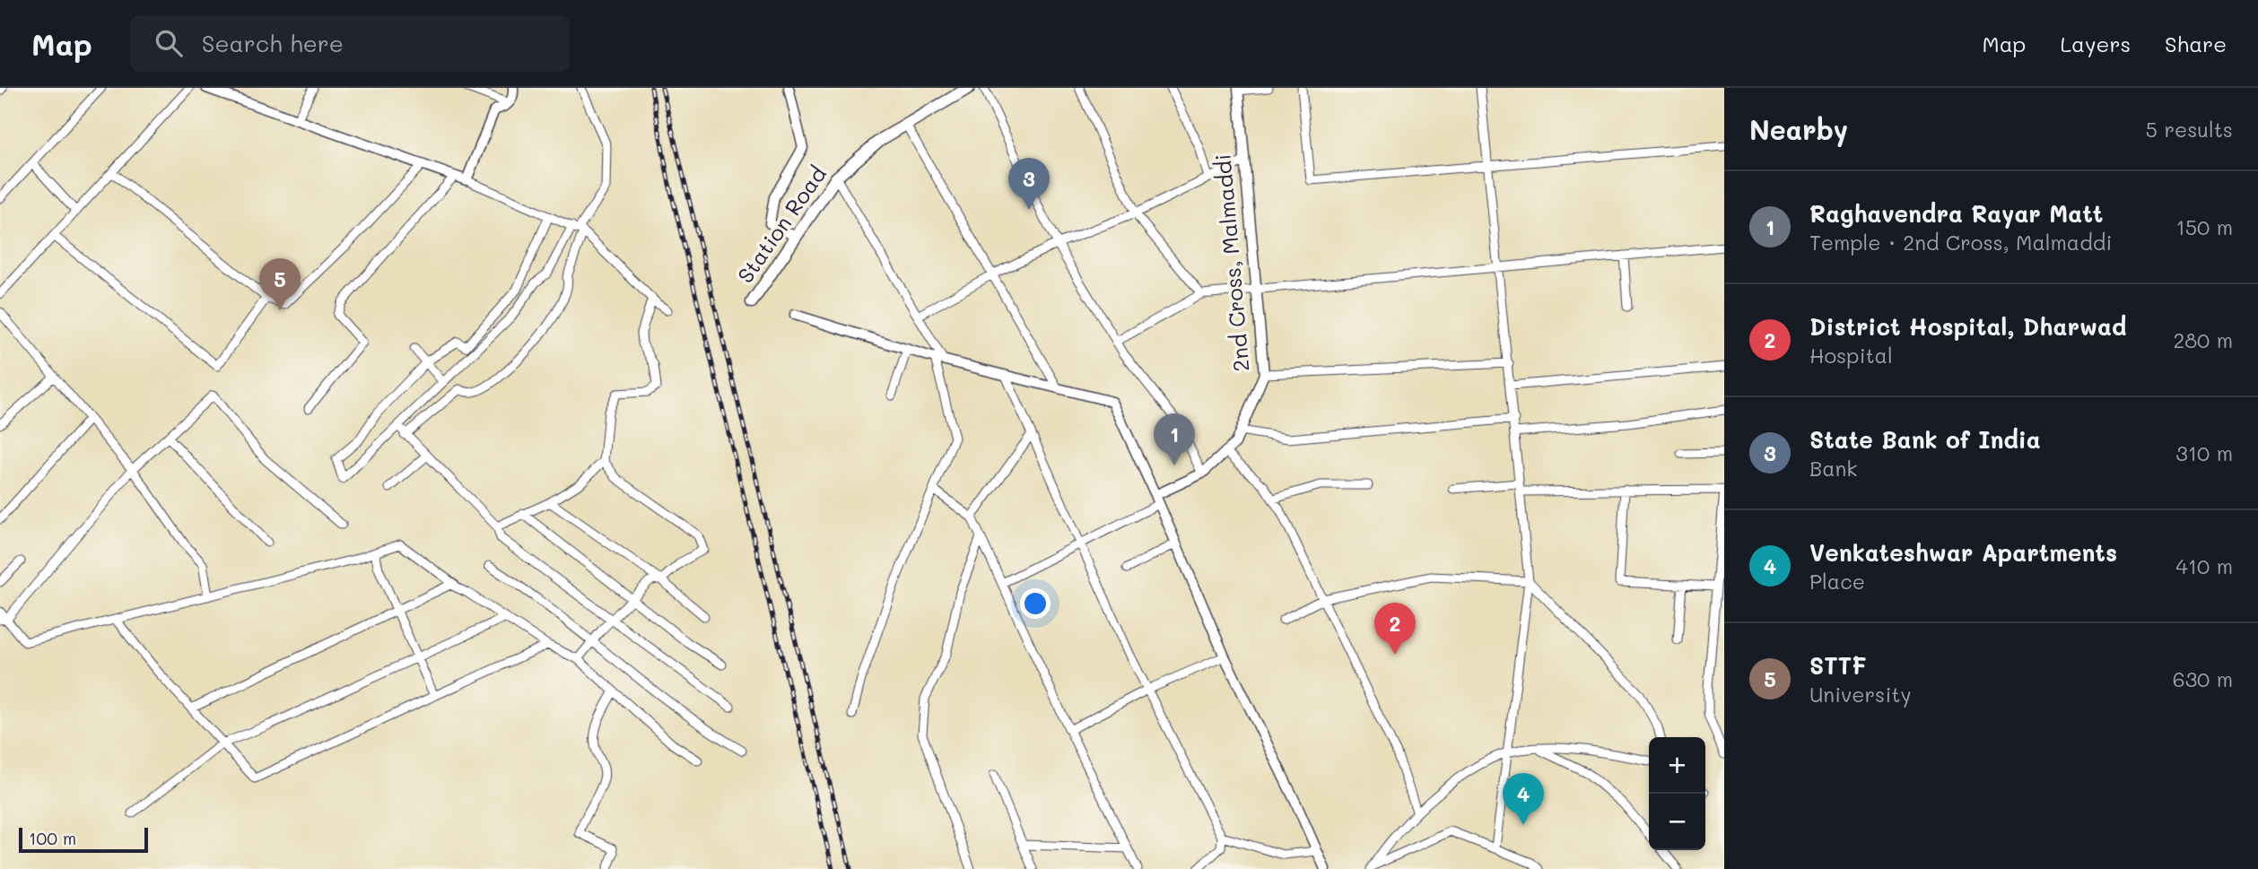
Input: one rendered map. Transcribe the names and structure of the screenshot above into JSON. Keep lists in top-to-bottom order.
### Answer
{
  "streets": {
    "main road": ["Station Road"],
    "street": ["2nd Cross, Malmaddi"]
  },
  "scale_bar": "100 m",
  "page": {
    "header": "Map",
    "search": "Search here",
    "nav": ["Map", "Layers", "Share"],
    "heading": ["Nearby", "5 results"],
    "pins": [
      "3",
      "5",
      "1",
      "2",
      "4"
    ],
    "list": [
      {
        "mark": "1",
        "name": "Raghavendra Rayar Matt",
        "note": "Temple · 2nd Cross, Malmaddi",
        "value": "150 m"
      },
      {
        "mark": "2",
        "name": "District Hospital, Dharwad",
        "note": "Hospital",
        "value": "280 m"
      },
      {
        "mark": "3",
        "name": "State Bank of India",
        "note": "Bank",
        "value": "310 m"
      },
      {
        "mark": "4",
        "name": "Venkateshwar Apartments",
        "note": "Place",
        "value": "410 m"
      },
      {
        "mark": "5",
        "name": "STTF",
        "note": "University",
        "value": "630 m"
      }
    ],
    "map_buttons": ["+", "−"],
    "scale": "100 m"
  }
}
